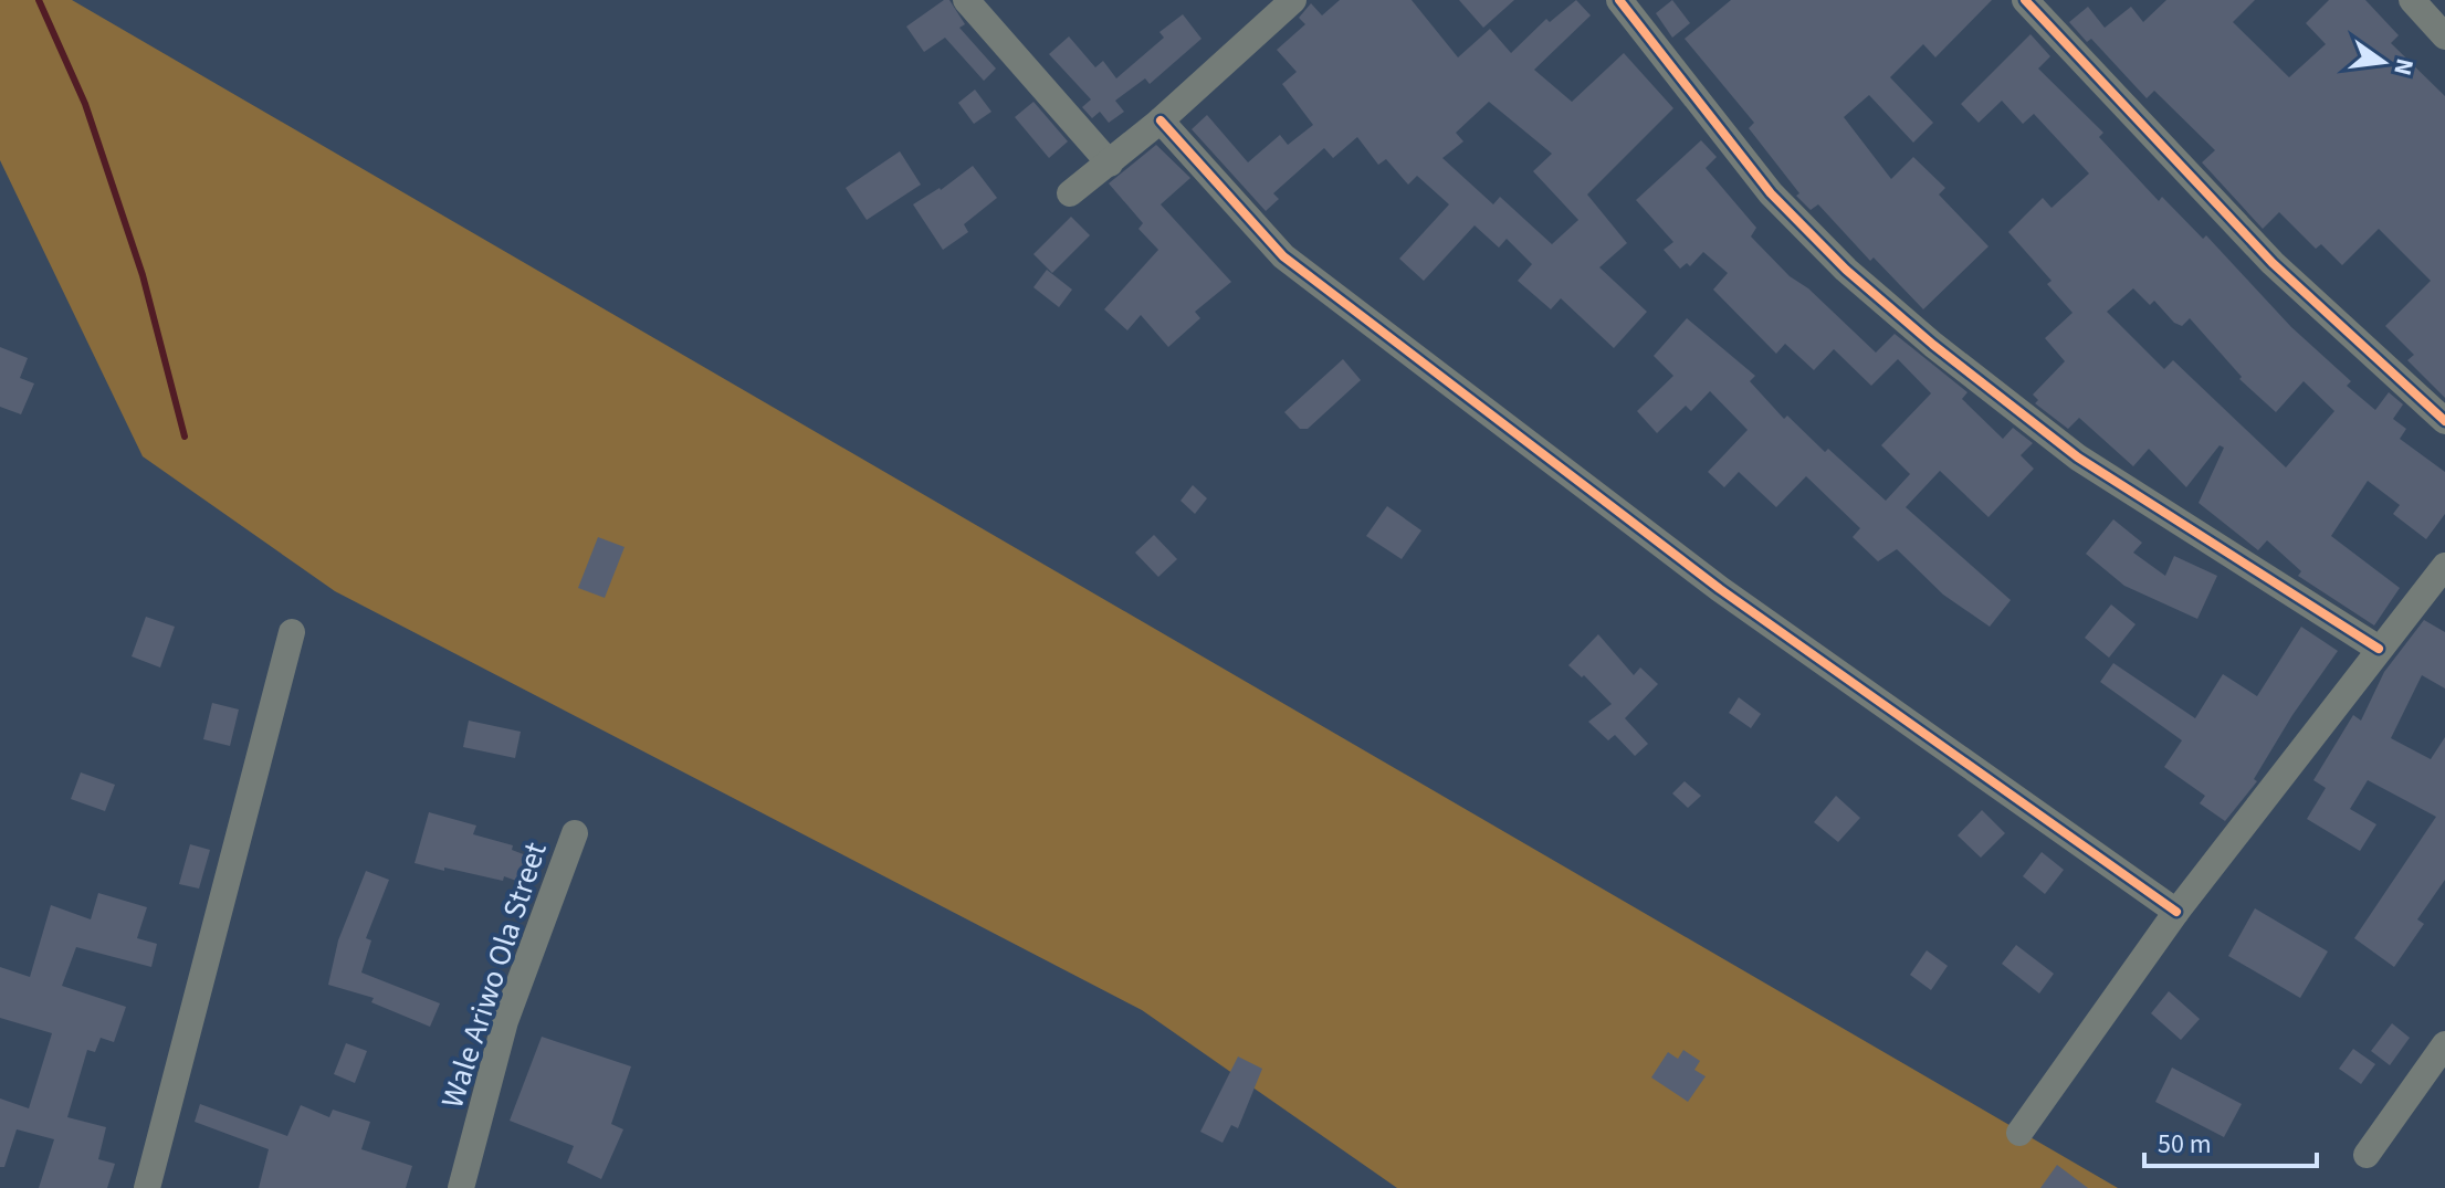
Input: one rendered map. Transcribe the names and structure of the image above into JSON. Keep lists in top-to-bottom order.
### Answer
{
  "streets": {
    "street": ["Wale Ariwo Ola Street"]
  },
  "scale_bar": "50 m",
  "north": "right"
}
